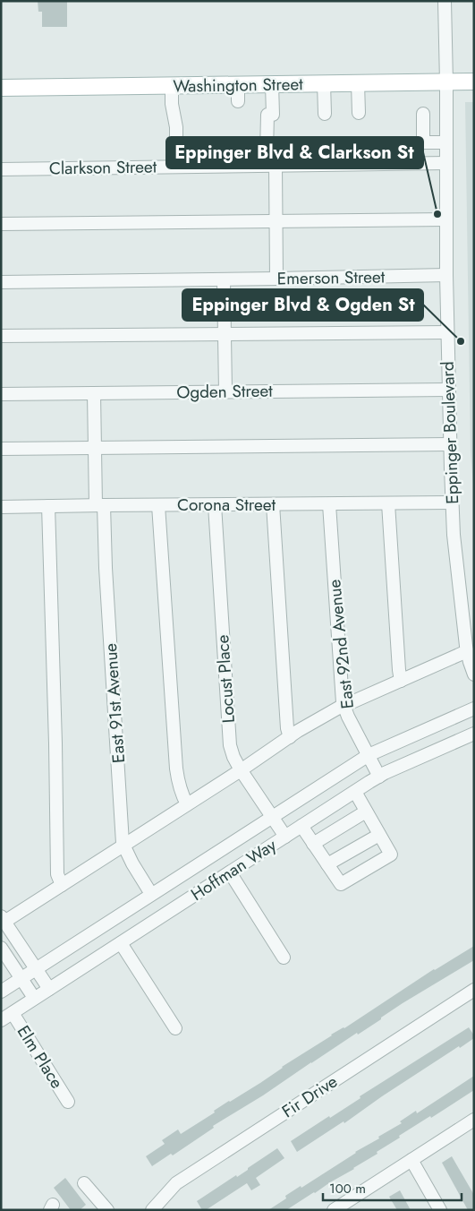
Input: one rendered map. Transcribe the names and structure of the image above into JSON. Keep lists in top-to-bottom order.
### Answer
{
  "streets": {
    "main road": ["Washington Street"],
    "street": [
      "Clarkson Street",
      "Emerson Street",
      "Ogden Street",
      "Eppinger Boulevard",
      "Corona Street",
      "East 92nd Avenue",
      "Locust Place",
      "East 91st Avenue",
      "Hoffman Way",
      "Elm Place",
      "Fir Drive"
    ]
  },
  "crossings": [
    ["Washington Street", "Eppinger Boulevard"],
    ["Clarkson Street", "Eppinger Boulevard"],
    ["Emerson Street", "Eppinger Boulevard"],
    ["Ogden Street", "Eppinger Boulevard"],
    ["Ogden Street", "East 91st Avenue"],
    ["Eppinger Boulevard", "Corona Street"],
    ["Corona Street", "East 92nd Avenue"],
    ["Corona Street", "Locust Place"],
    ["Corona Street", "East 91st Avenue"],
    ["East 92nd Avenue", "Hoffman Way"],
    ["Locust Place", "Hoffman Way"],
    ["East 91st Avenue", "Hoffman Way"],
    ["Hoffman Way", "Elm Place"]
  ],
  "places": ["Eppinger Blvd & Clarkson St", "Eppinger Blvd & Ogden St"],
  "scale_bar": "100 m"
}
